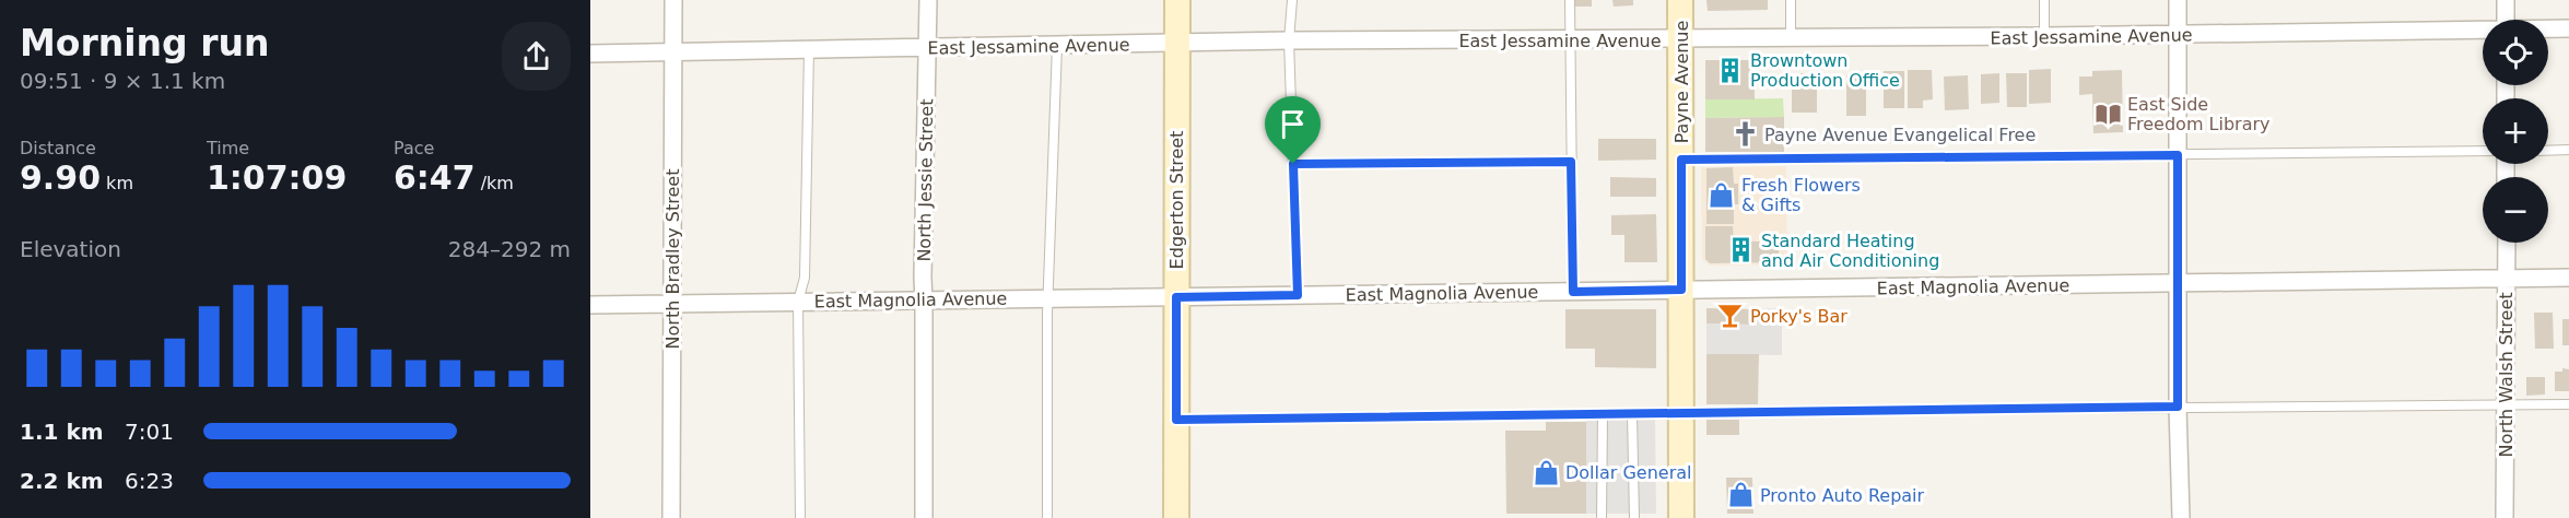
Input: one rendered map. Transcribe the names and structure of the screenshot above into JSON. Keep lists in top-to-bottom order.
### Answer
{
  "streets": {
    "street": [
      "East Jessamine Avenue",
      "Payne Avenue",
      "North Jessie Street",
      "Edgerton Street",
      "North Bradley Street",
      "East Magnolia Avenue",
      "North Walsh Street"
    ]
  },
  "crossings": [
    ["East Jessamine Avenue", "Payne Avenue"],
    ["East Jessamine Avenue", "North Jessie Street"],
    ["East Jessamine Avenue", "Edgerton Street"],
    ["East Jessamine Avenue", "North Bradley Street"],
    ["Payne Avenue", "East Magnolia Avenue"],
    ["North Jessie Street", "East Magnolia Avenue"],
    ["Edgerton Street", "East Magnolia Avenue"],
    ["North Bradley Street", "East Magnolia Avenue"],
    ["East Magnolia Avenue", "North Walsh Street"]
  ],
  "places": {
    "building": ["Browntown Production Office", "Standard Heating and Air Conditioning"],
    "library": ["East Side Freedom Library"],
    "church": ["Payne Avenue Evangelical Free"],
    "shop": ["Fresh Flowers & Gifts", "Dollar General", "Pronto Auto Repair"],
    "bar": ["Porky's Bar"]
  },
  "page": {
    "heading": ["Morning run", "09:51 · 9 × 1.1 km"],
    "map_buttons": ["+", "−"],
    "stats": [
      ["Distance", "9.90 km"],
      ["Time", "1:07:09"],
      ["Pace", "6:47 /km"]
    ],
    "chart": ["Elevation", "284–292 m"],
    "list": [
      {
        "name": "1.1 km",
        "note": "7:01"
      },
      {
        "name": "2.2 km",
        "note": "6:23"
      }
    ]
  }
}
